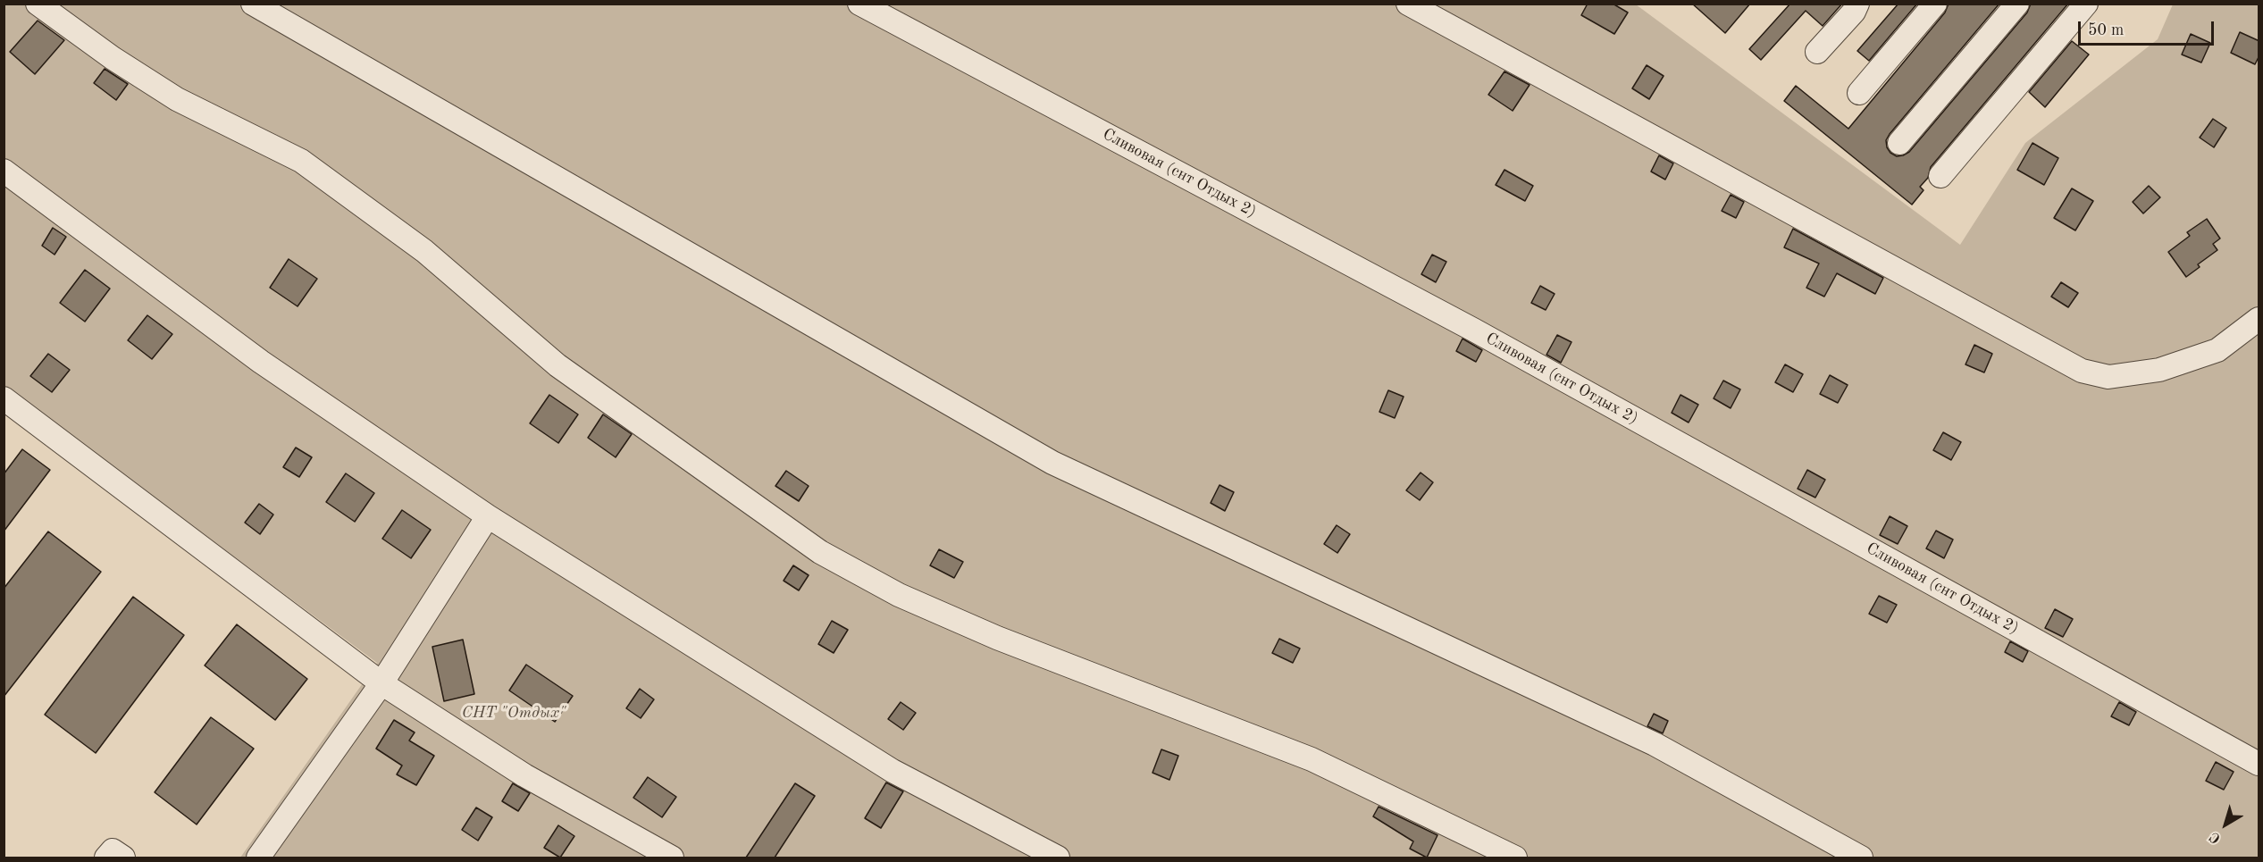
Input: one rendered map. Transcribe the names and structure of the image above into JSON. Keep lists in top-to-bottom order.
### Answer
{
  "streets": {
    "lane": ["Сливовая (снт Отдых 2)"]
  },
  "parks": ["СНТ \"Отдых\""],
  "scale_bar": "50 m",
  "north": "bottom left"
}
